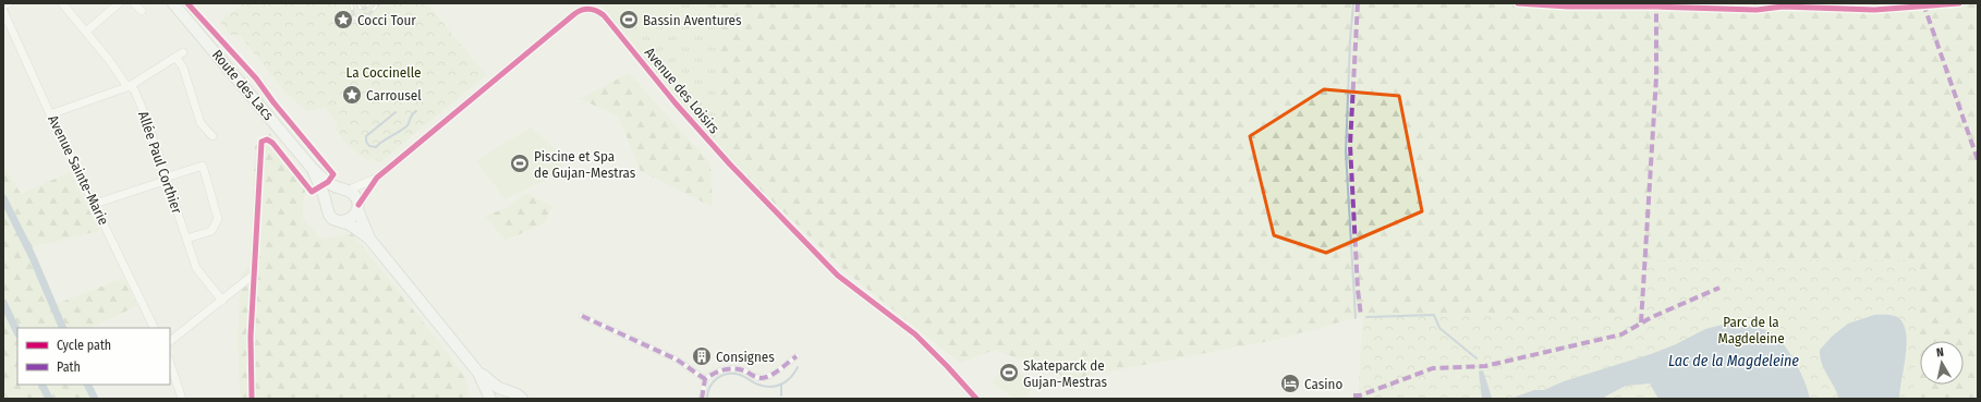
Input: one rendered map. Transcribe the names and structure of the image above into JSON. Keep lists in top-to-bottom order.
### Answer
{
  "streets": {
    "main road": ["Route des Lacs"],
    "street": ["Avenue des Loisirs", "Allée Paul Corthier", "Avenue Sainte-Marie"]
  },
  "crossings": [
    ["Route des Lacs", "Avenue des Loisirs"]
  ],
  "water": ["Lac de la Magdeleine"],
  "parks": ["La Coccinelle", "Parc de la Magdeleine"],
  "places": {
    "place": ["Cocci Tour", "Carrousel"],
    "sports": ["Bassin Aventures", "Piscine et Spa de Gujan-Mestras", "Skateparck de Gujan-Mestras"],
    "building": ["Consignes"],
    "hotel": ["Casino"]
  },
  "legend": ["Cycle path", "Path"],
  "north": "top"
}
